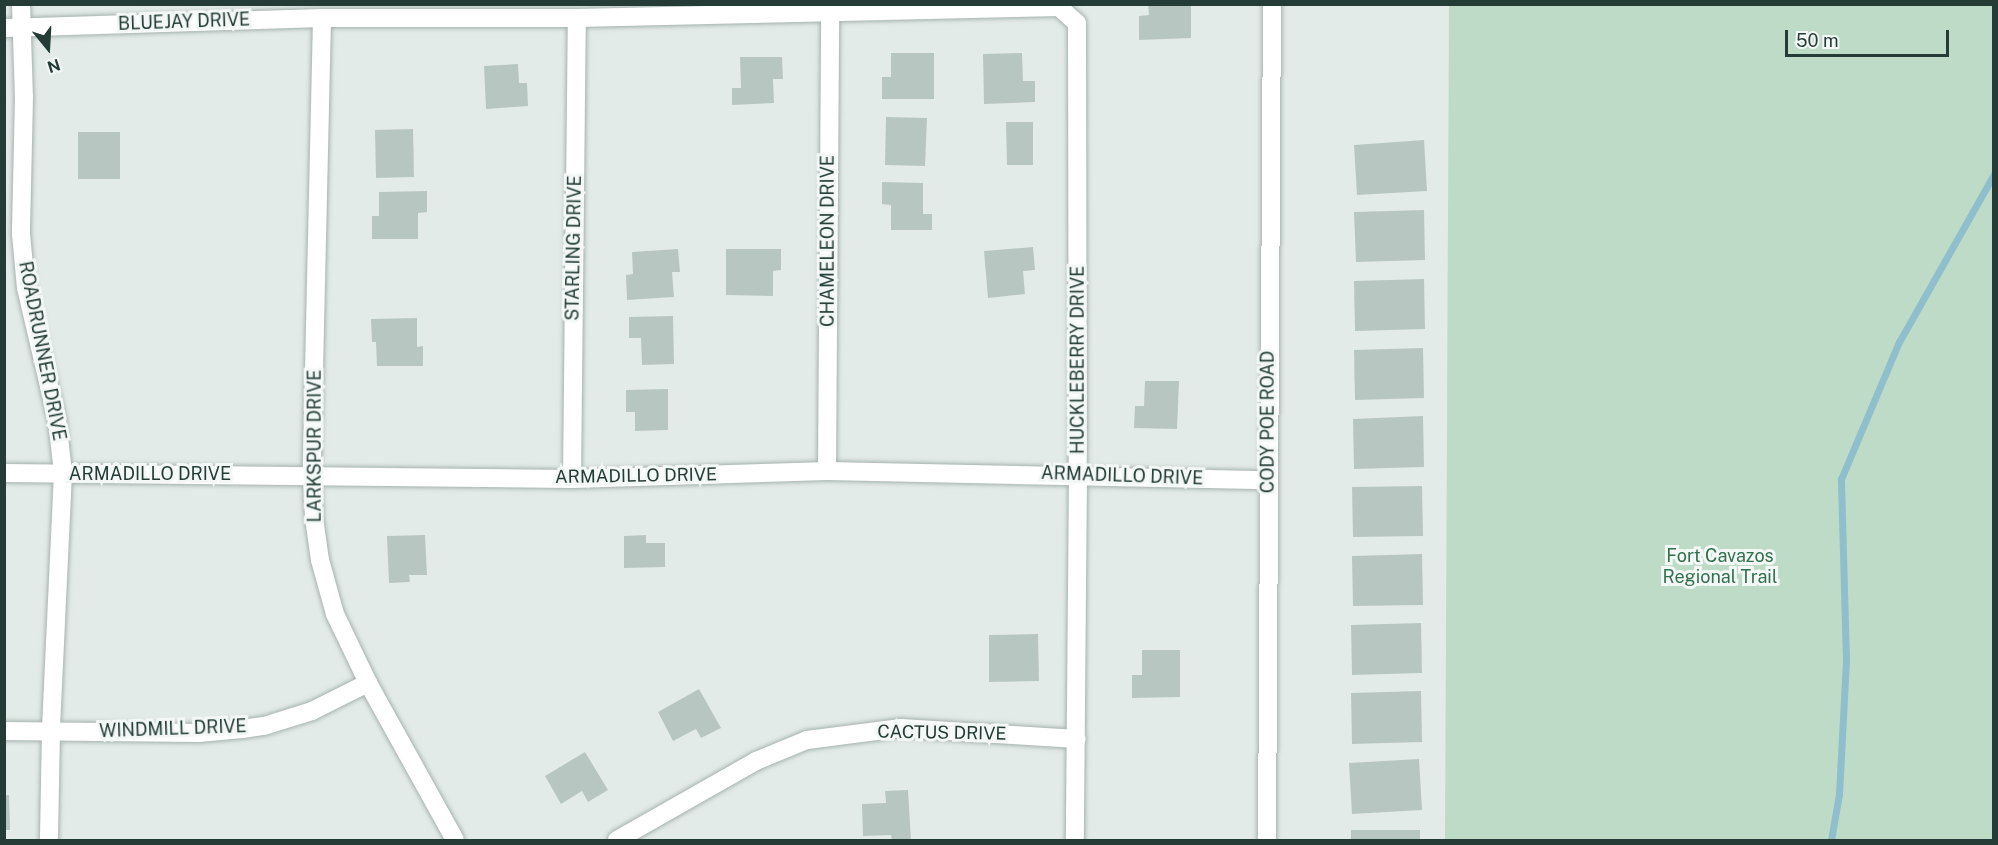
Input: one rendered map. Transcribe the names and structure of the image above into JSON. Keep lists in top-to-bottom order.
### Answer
{
  "streets": {
    "street": [
      "BLUEJAY DRIVE",
      "CHAMELEON DRIVE",
      "STARLING DRIVE",
      "ROADRUNNER DRIVE",
      "HUCKLEBERRY DRIVE",
      "CODY POE ROAD",
      "LARKSPUR DRIVE",
      "ARMADILLO DRIVE",
      "WINDMILL DRIVE",
      "CACTUS DRIVE"
    ]
  },
  "crossings": [
    ["BLUEJAY DRIVE", "CHAMELEON DRIVE"],
    ["BLUEJAY DRIVE", "STARLING DRIVE"],
    ["BLUEJAY DRIVE", "ROADRUNNER DRIVE"],
    ["BLUEJAY DRIVE", "HUCKLEBERRY DRIVE"],
    ["BLUEJAY DRIVE", "LARKSPUR DRIVE"],
    ["CHAMELEON DRIVE", "ARMADILLO DRIVE"],
    ["STARLING DRIVE", "ARMADILLO DRIVE"],
    ["ROADRUNNER DRIVE", "ARMADILLO DRIVE"],
    ["ROADRUNNER DRIVE", "WINDMILL DRIVE"],
    ["HUCKLEBERRY DRIVE", "ARMADILLO DRIVE"],
    ["HUCKLEBERRY DRIVE", "CACTUS DRIVE"],
    ["CODY POE ROAD", "ARMADILLO DRIVE"],
    ["LARKSPUR DRIVE", "ARMADILLO DRIVE"],
    ["LARKSPUR DRIVE", "WINDMILL DRIVE"]
  ],
  "parks": ["Fort Cavazos Regional Trail"],
  "scale_bar": "50 m",
  "north": "bottom"
}
